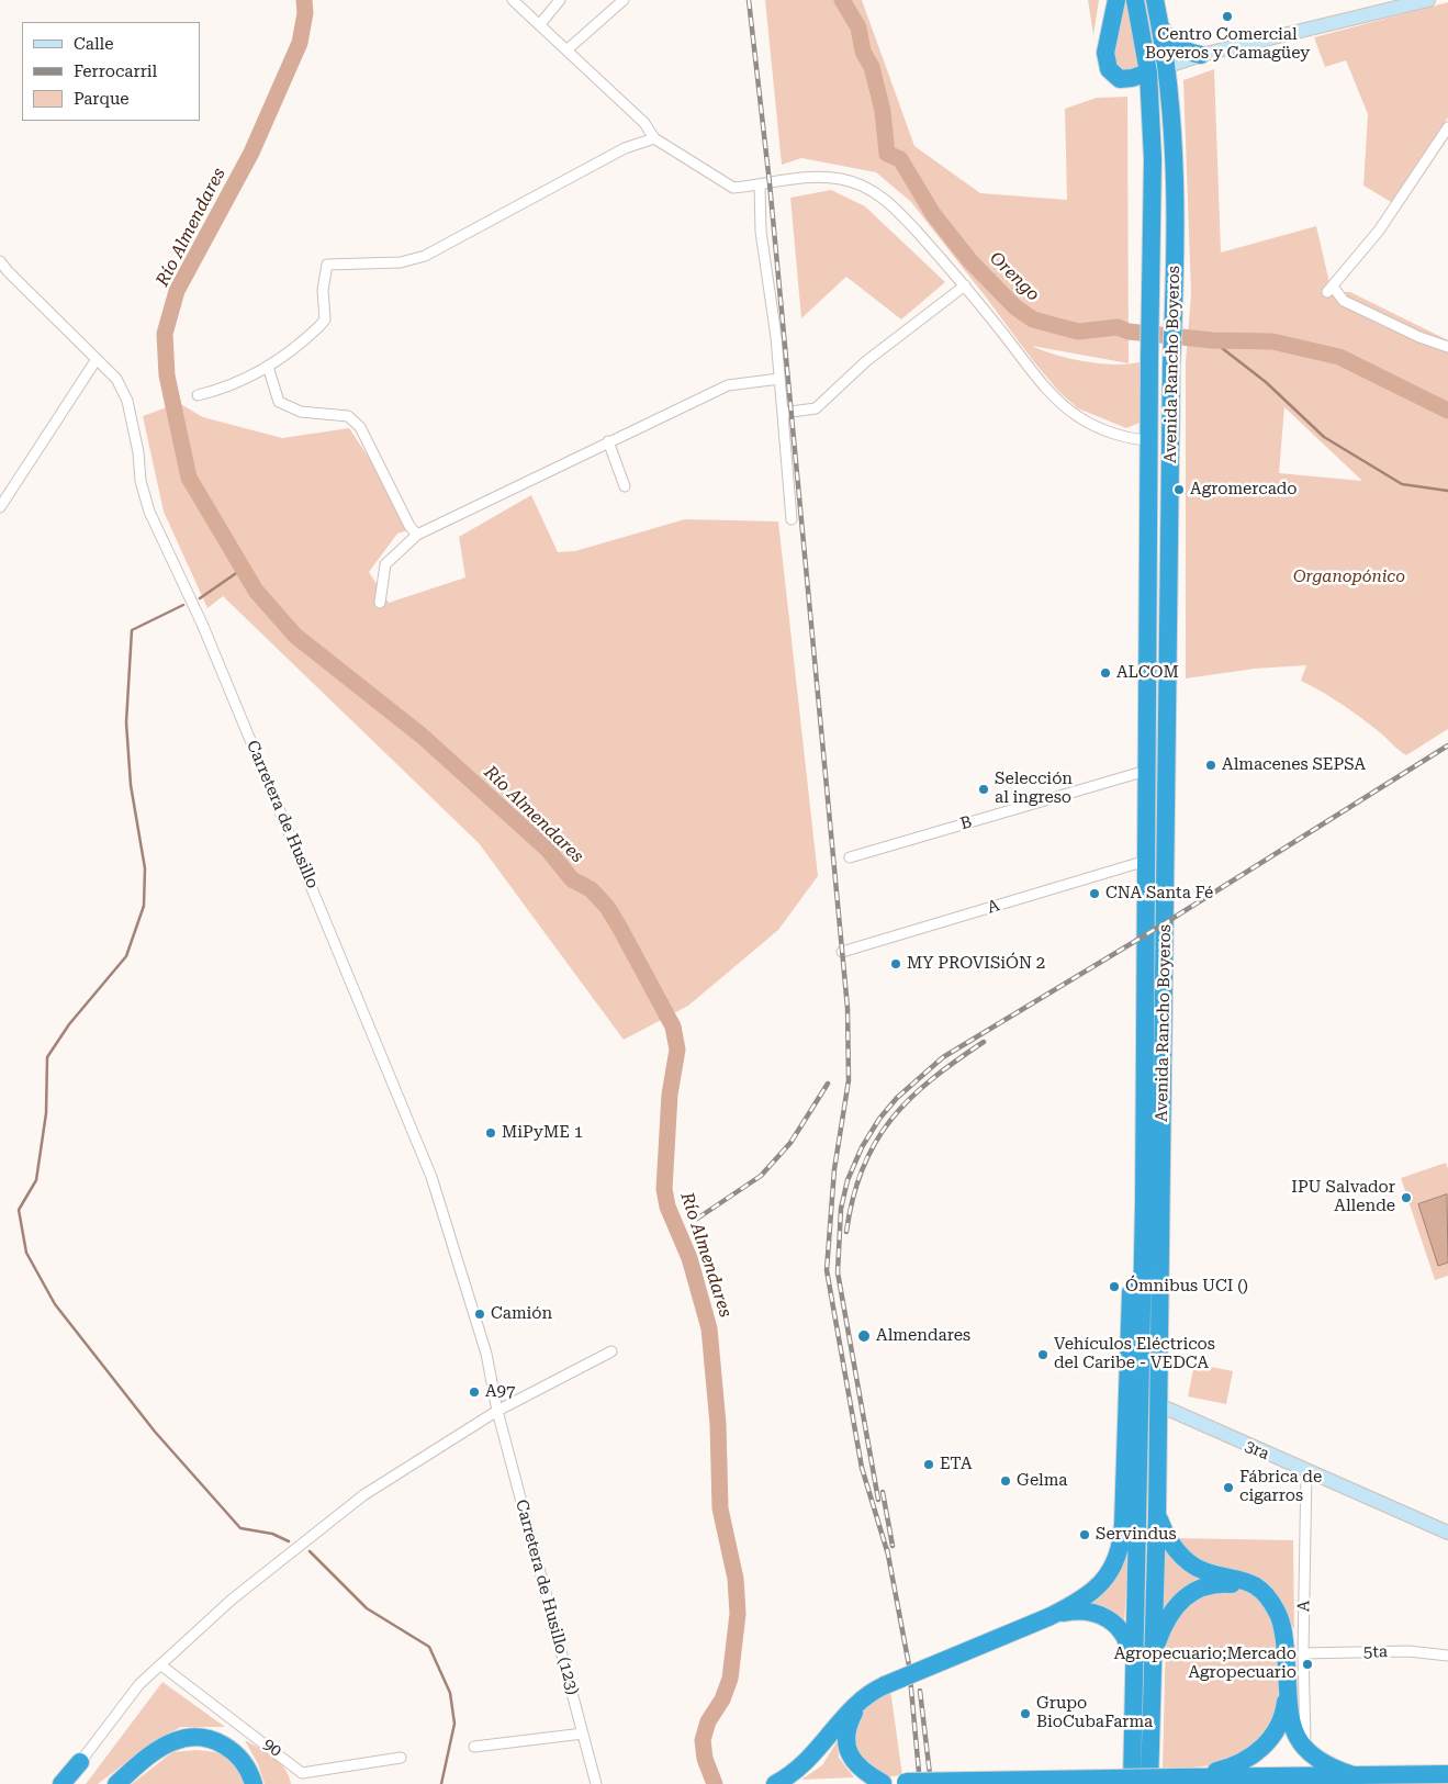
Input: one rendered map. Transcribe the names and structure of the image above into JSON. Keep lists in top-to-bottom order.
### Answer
{
  "streets": {
    "highway": ["Avenida Rancho Boyeros"],
    "street": [
      "Carretera de Husillo",
      "B",
      "A",
      "3ra",
      "Carretera de Husillo (123)",
      "5ta",
      "90"
    ]
  },
  "crossings": [
    ["Avenida Rancho Boyeros", "B"],
    ["Avenida Rancho Boyeros", "A"],
    ["Avenida Rancho Boyeros", "3ra"],
    ["Carretera de Husillo", "Carretera de Husillo (123)"],
    ["A", "3ra"],
    ["A", "5ta"]
  ],
  "water": ["Río Almendares", "Orengo"],
  "parks": ["Organopónico"],
  "places": [
    "Centro Comercial Boyeros y Camagüey",
    "Agromercado",
    "ALCOM",
    "Almacenes SEPSA",
    "Selección al ingreso",
    "CNA Santa Fé",
    "MY PROVISiÓN 2",
    "MiPyME 1",
    "IPU Salvador Allende",
    "Ómnibus UCI ()",
    "Camión",
    "Almendares",
    "Vehículos Eléctricos del Caribe - VEDCA",
    "A97",
    "ETA",
    "Gelma",
    "Fábrica de cigarros",
    "Servindus",
    "Agropecuario;Mercado Agropecuario",
    "Grupo BioCubaFarma"
  ],
  "legend": ["Calle", "Ferrocarril", "Parque"]
}
